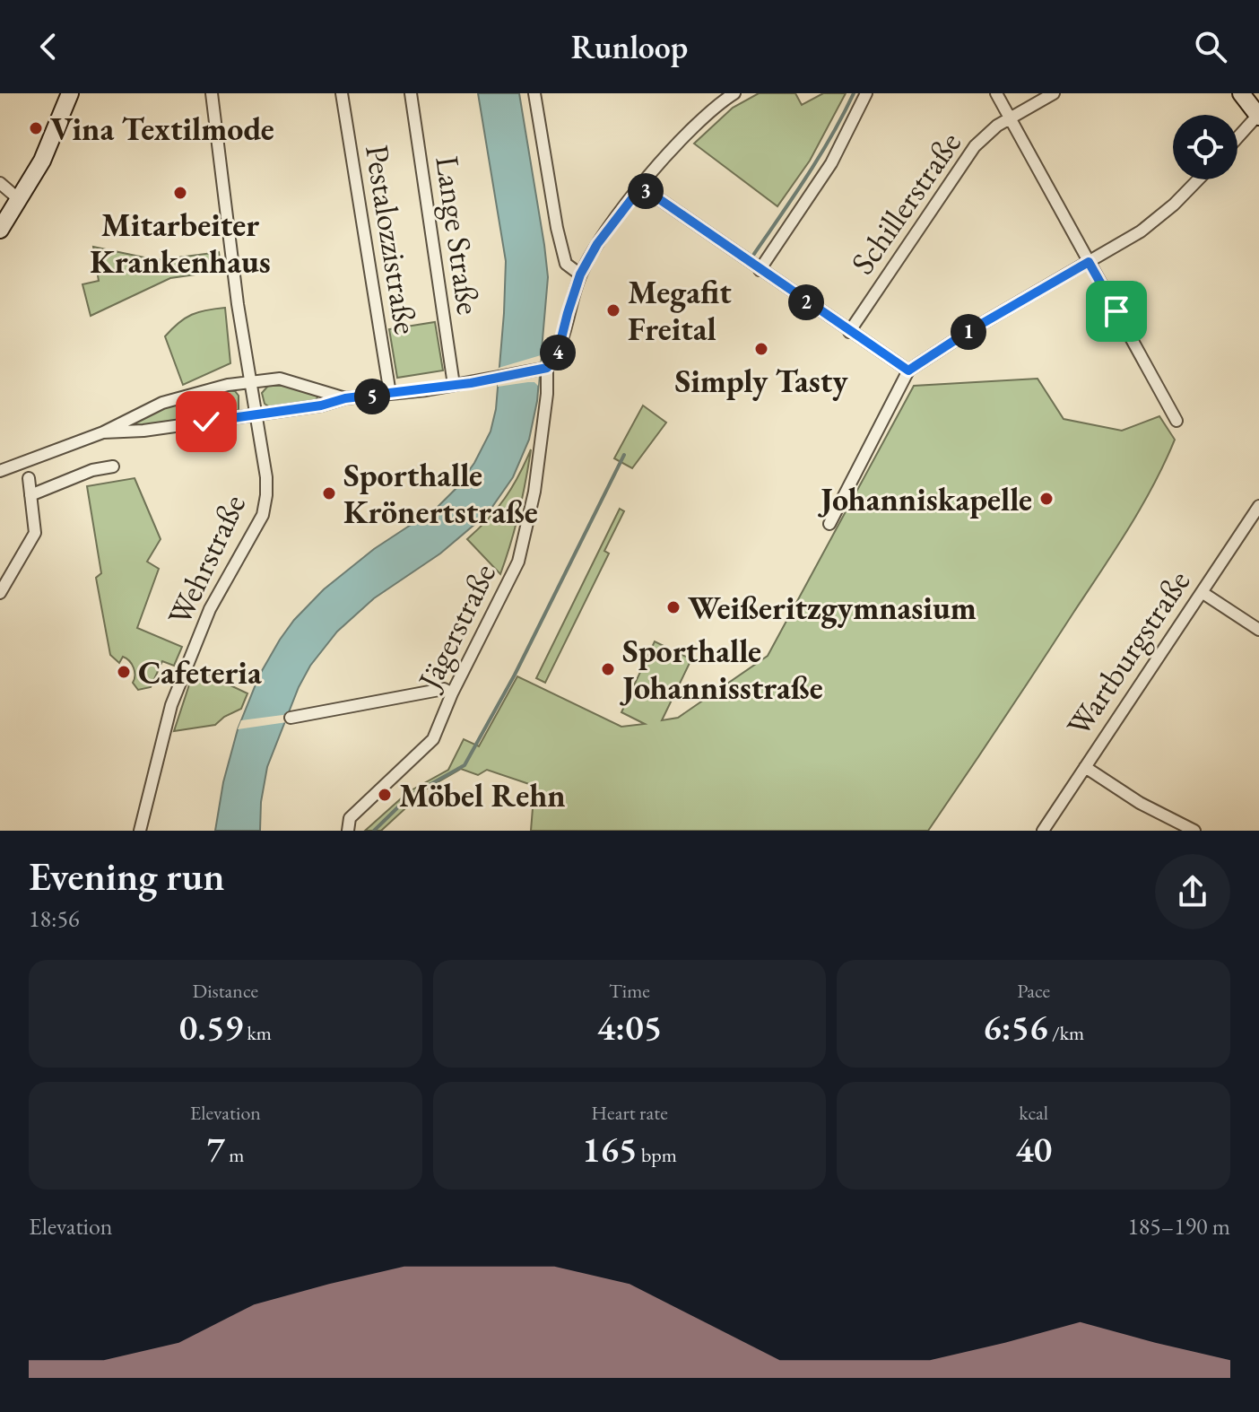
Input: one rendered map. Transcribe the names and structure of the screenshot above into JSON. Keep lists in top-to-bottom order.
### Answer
{
  "streets": {
    "street": [
      "Schillerstraße",
      "Lange Straße",
      "Pestalozzistraße",
      "Wehrstraße",
      "Jägerstraße",
      "Wartburgstraße"
    ]
  },
  "places": [
    "Vina Textilmode",
    "Mitarbeiter Krankenhaus",
    "Megafit Freital",
    "Simply Tasty",
    "Sporthalle Krönertstraße",
    "Johanniskapelle",
    "Weißeritzgymnasium",
    "Sporthalle Johannisstraße",
    "Cafeteria",
    "Möbel Rehn"
  ],
  "page": {
    "header": "Runloop",
    "pins": [
      "3",
      "2",
      "1",
      "4",
      "5"
    ],
    "heading": ["Evening run", "18:56"],
    "stats": [
      ["Distance", "0.59 km"],
      ["Time", "4:05"],
      ["Pace", "6:56 /km"],
      ["Elevation", "7 m"],
      ["Heart rate", "165 bpm"],
      ["kcal", "40"]
    ],
    "chart": ["Elevation", "185–190 m"]
  }
}
